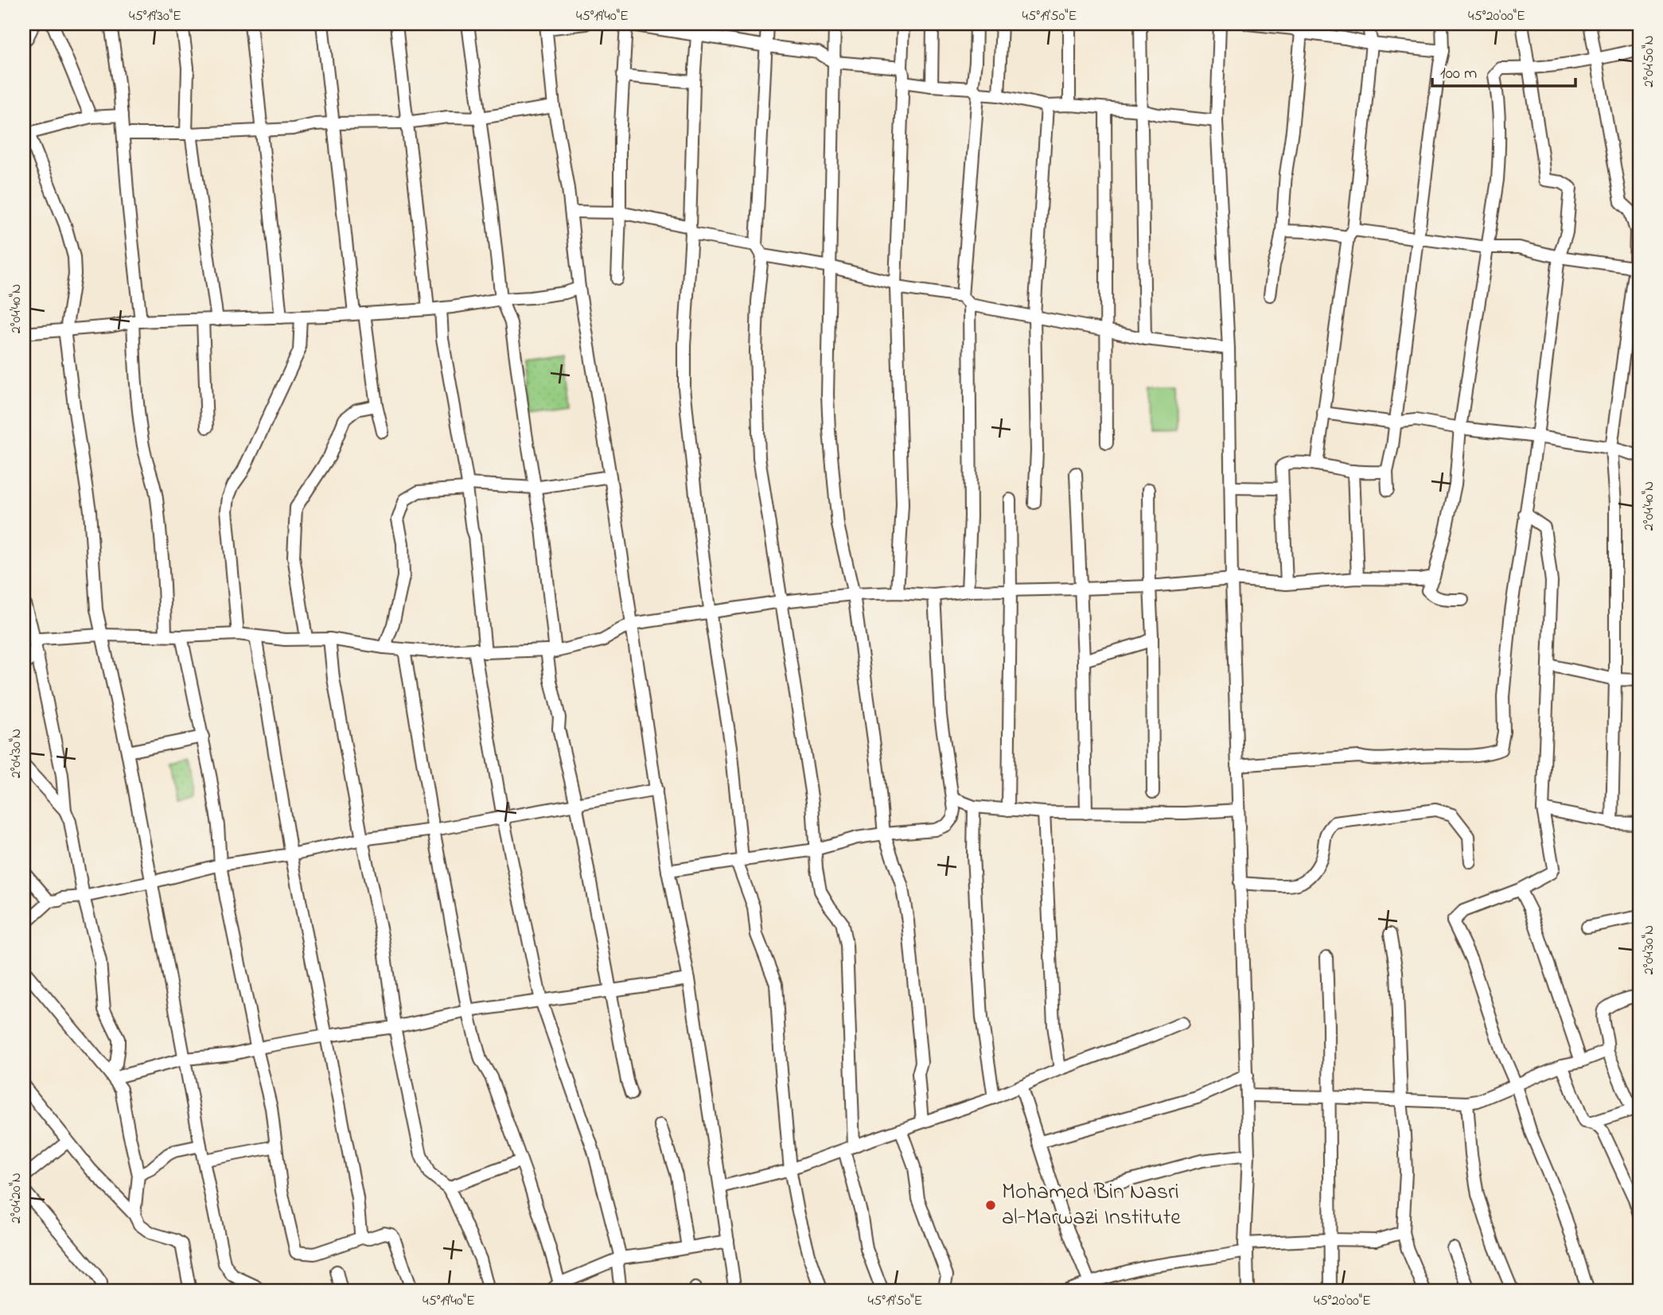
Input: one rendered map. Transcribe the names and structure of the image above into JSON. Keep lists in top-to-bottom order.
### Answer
{
  "places": ["Mohamed Bin Nasri al-Marwazi Institute"],
  "scale_bar": "100 m",
  "coordinates": [
    "45°19'30\"E",
    "45°19'40\"E",
    "45°19'50\"E",
    "45°20'00\"E",
    "2°04'50\"N",
    "2°04'40\"N",
    "2°04'30\"N",
    "2°04'20\"N"
  ]
}
